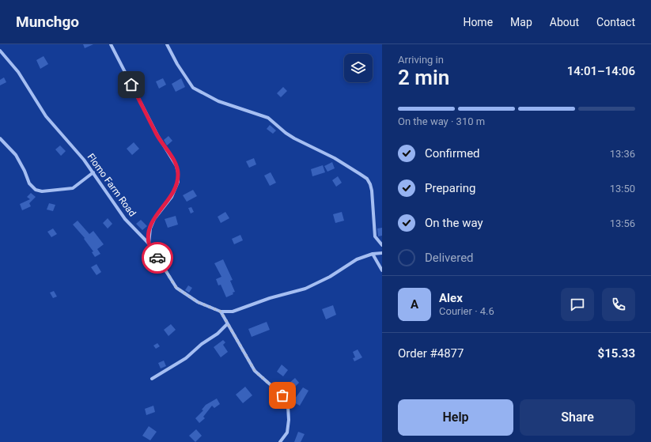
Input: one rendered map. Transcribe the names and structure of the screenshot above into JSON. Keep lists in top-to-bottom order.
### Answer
{
  "streets": {
    "street": ["Flomo Farm Road"]
  },
  "page": {
    "header": "Munchgo",
    "nav": [
      "Home",
      "Map",
      "About",
      "Contact"
    ],
    "heading": ["2 min", "Arriving in", "14:01–14:06"],
    "panel": [
      "Alex",
      "Courier · 4.6",
      "Order #4877",
      "$15.33"
    ],
    "bar": "On the way · 310 m",
    "list": [
      ["Confirmed", "13:36"],
      ["Preparing", "13:50"],
      ["On the way", "13:56"],
      "Delivered"
    ],
    "round": "A",
    "buttons": ["Help", "Share"]
  }
}
